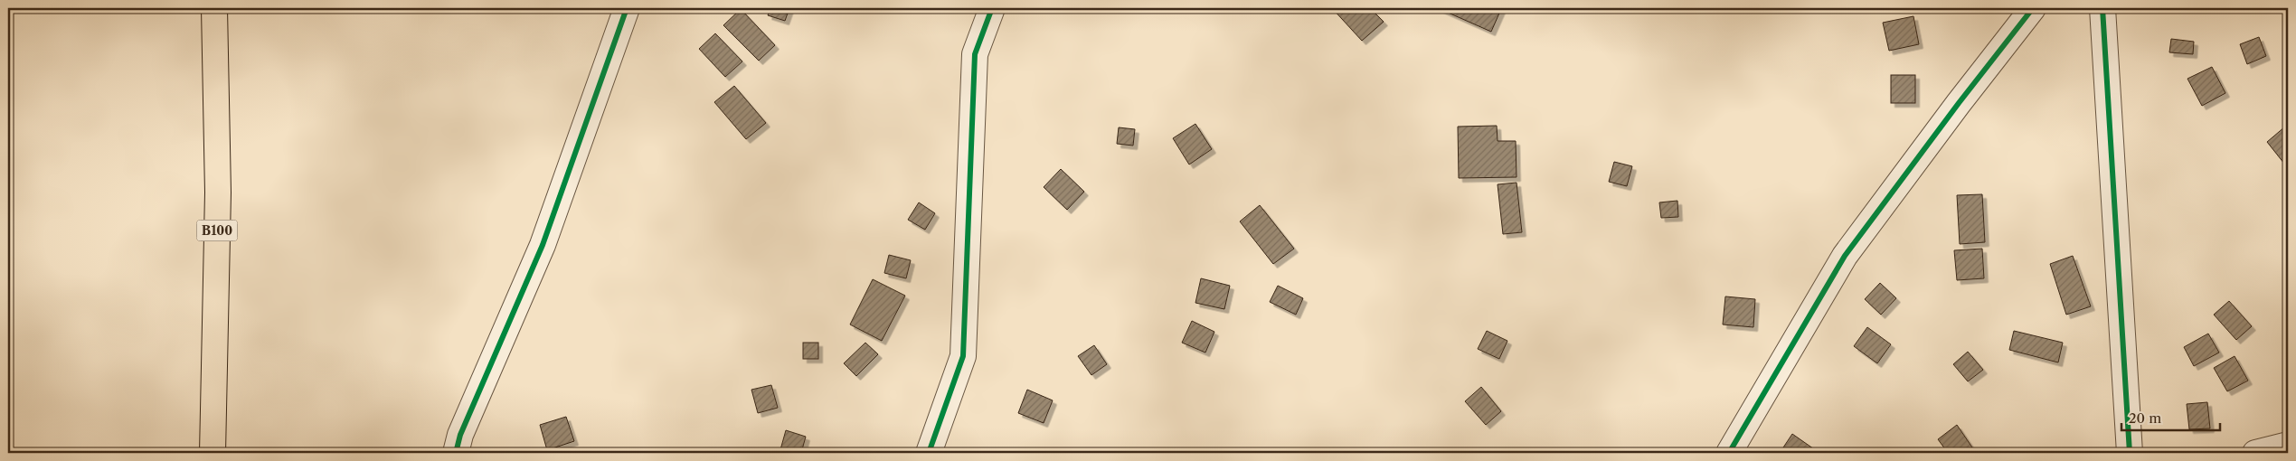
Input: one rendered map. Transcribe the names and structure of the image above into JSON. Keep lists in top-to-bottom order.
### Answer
{
  "streets": {
    "highway": ["B100"]
  },
  "scale_bar": "20 m"
}
